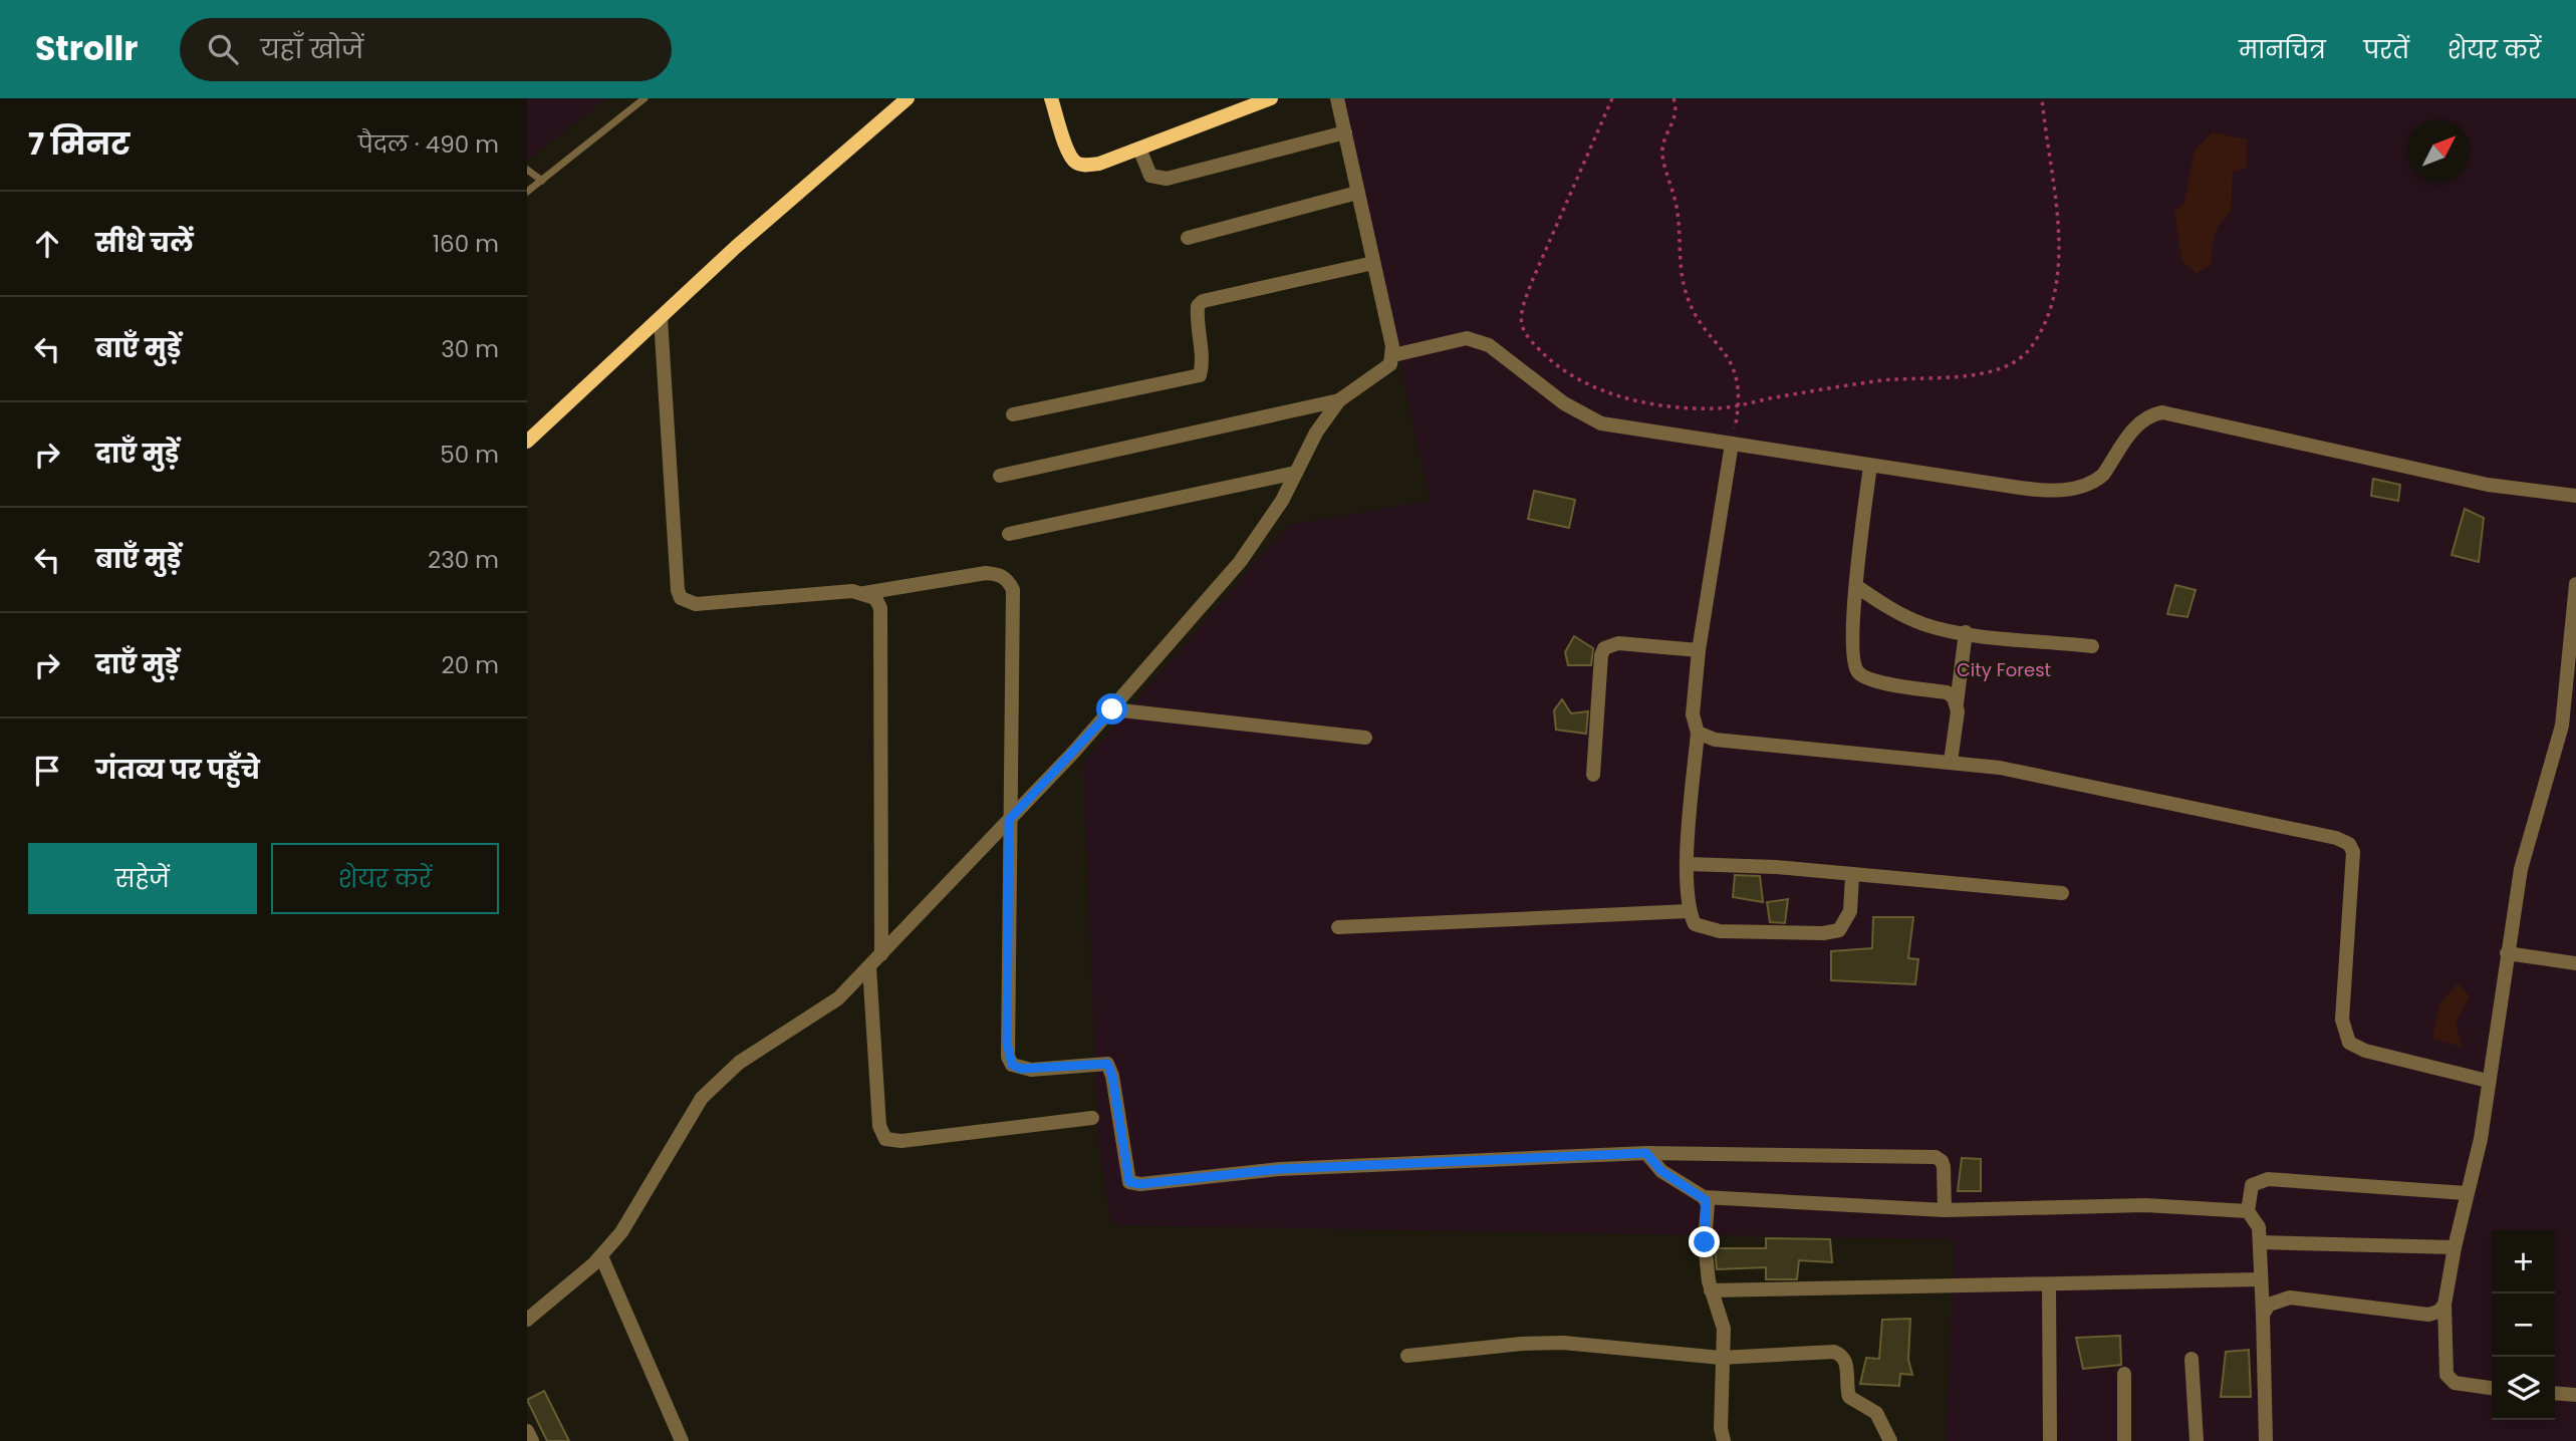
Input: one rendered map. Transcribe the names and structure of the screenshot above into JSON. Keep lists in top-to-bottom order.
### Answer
{
  "parks": ["City Forest"],
  "north": "top right",
  "page": {
    "header": "Strollr",
    "search": "यहाँ खोजें",
    "nav": ["मानचित्र", "परतें", "शेयर करें"],
    "heading": ["7 मिनट", "पैदल · 490 m"],
    "list": [
      ["सीधे चलें", "160 m"],
      ["बाएँ मुड़ें", "30 m"],
      ["दाएँ मुड़ें", "50 m"],
      ["बाएँ मुड़ें", "230 m"],
      ["दाएँ मुड़ें", "20 m"],
      "गंतव्य पर पहुँचे"
    ],
    "buttons": ["सहेजें", "शेयर करें"],
    "map_buttons": ["+", "−"]
  }
}
